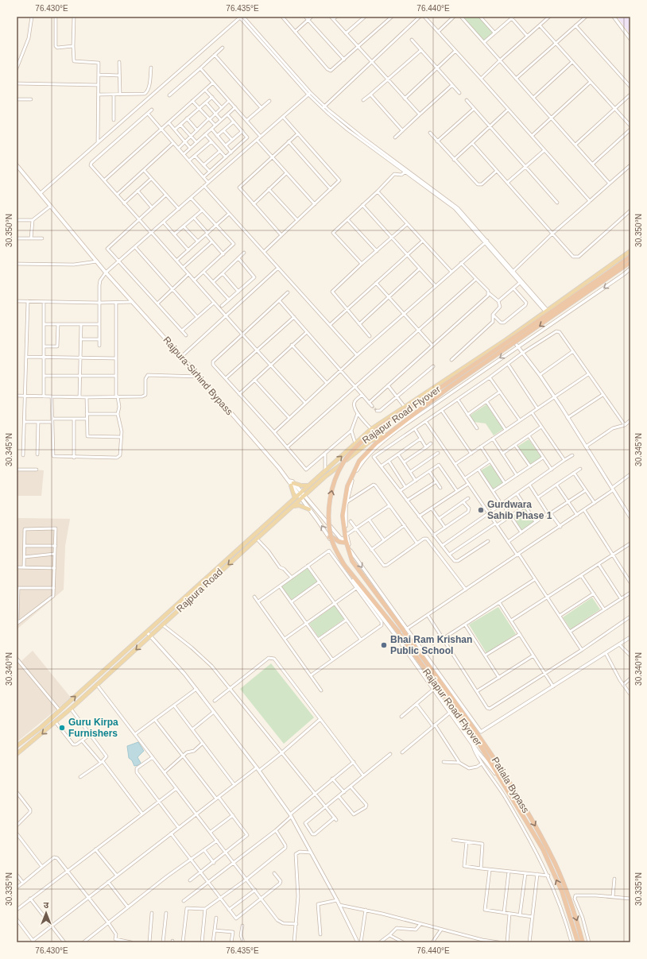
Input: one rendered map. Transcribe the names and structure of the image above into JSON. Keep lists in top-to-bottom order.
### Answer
{
  "streets": {
    "highway": ["Rajapur Road Flyover", "Rajpura Road", "Patiala Bypass"],
    "main road": ["Rajpura-Sirhind Bypass"]
  },
  "crossings": [
    ["Rajpura-Sirhind Bypass", "Rajpura Road"],
    ["Rajapur Road Flyover", "Rajpura Road"],
    ["Rajapur Road Flyover", "Patiala Bypass"],
    ["Rajpura Road", "Patiala Bypass"]
  ],
  "places": ["Gurdwara Sahib Phase 1", "Bhai Ram Krishan Public School", "Guru Kirpa Furnishers"],
  "north": "top",
  "coordinates": [
    "76.430°E",
    "76.435°E",
    "76.440°E",
    "30.350°N",
    "30.345°N",
    "30.340°N",
    "30.335°N"
  ]
}
